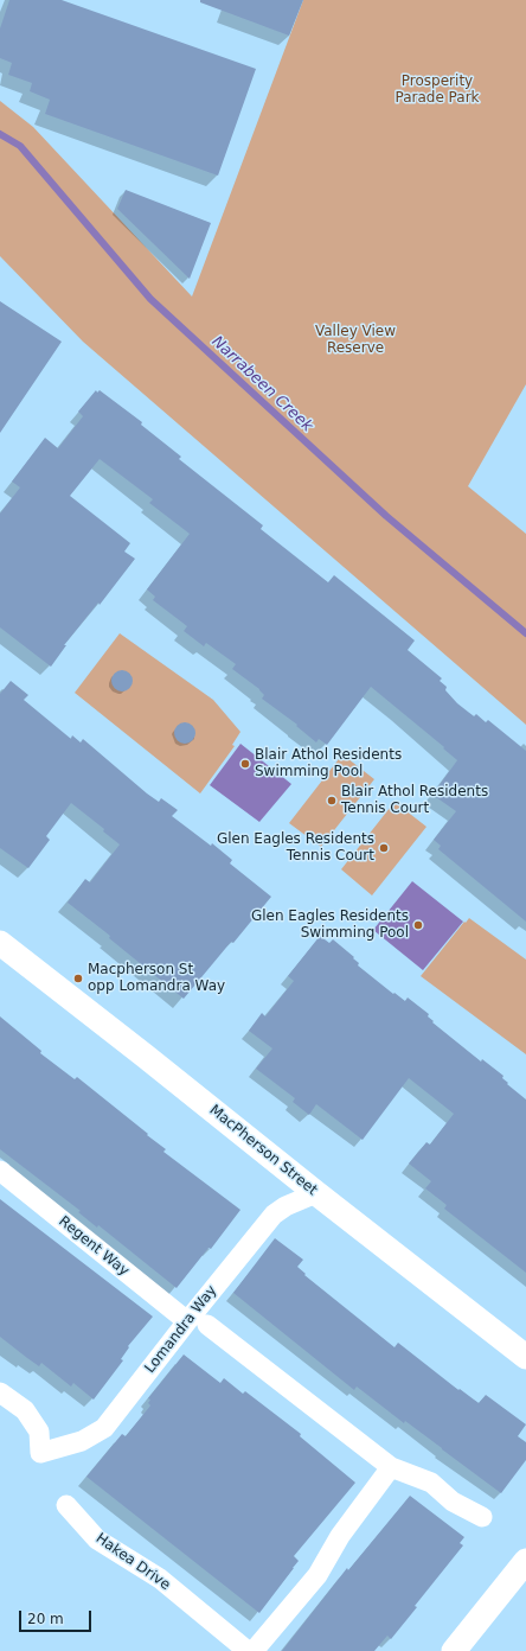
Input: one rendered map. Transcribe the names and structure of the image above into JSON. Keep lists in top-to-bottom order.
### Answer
{
  "streets": {
    "street": [
      "MacPherson Street",
      "Regent Way",
      "Lomandra Way",
      "Hakea Drive"
    ]
  },
  "crossings": [
    ["MacPherson Street", "Lomandra Way"],
    ["Regent Way", "Lomandra Way"]
  ],
  "water": ["Narrabeen Creek"],
  "parks": ["Prosperity Parade Park", "Valley View Reserve"],
  "places": [
    "Blair Athol Residents Swimming Pool",
    "Blair Athol Residents Tennis Court",
    "Glen Eagles Residents Tennis Court",
    "Glen Eagles Residents Swimming Pool",
    "Macpherson St opp Lomandra Way"
  ],
  "scale_bar": "20 m"
}
